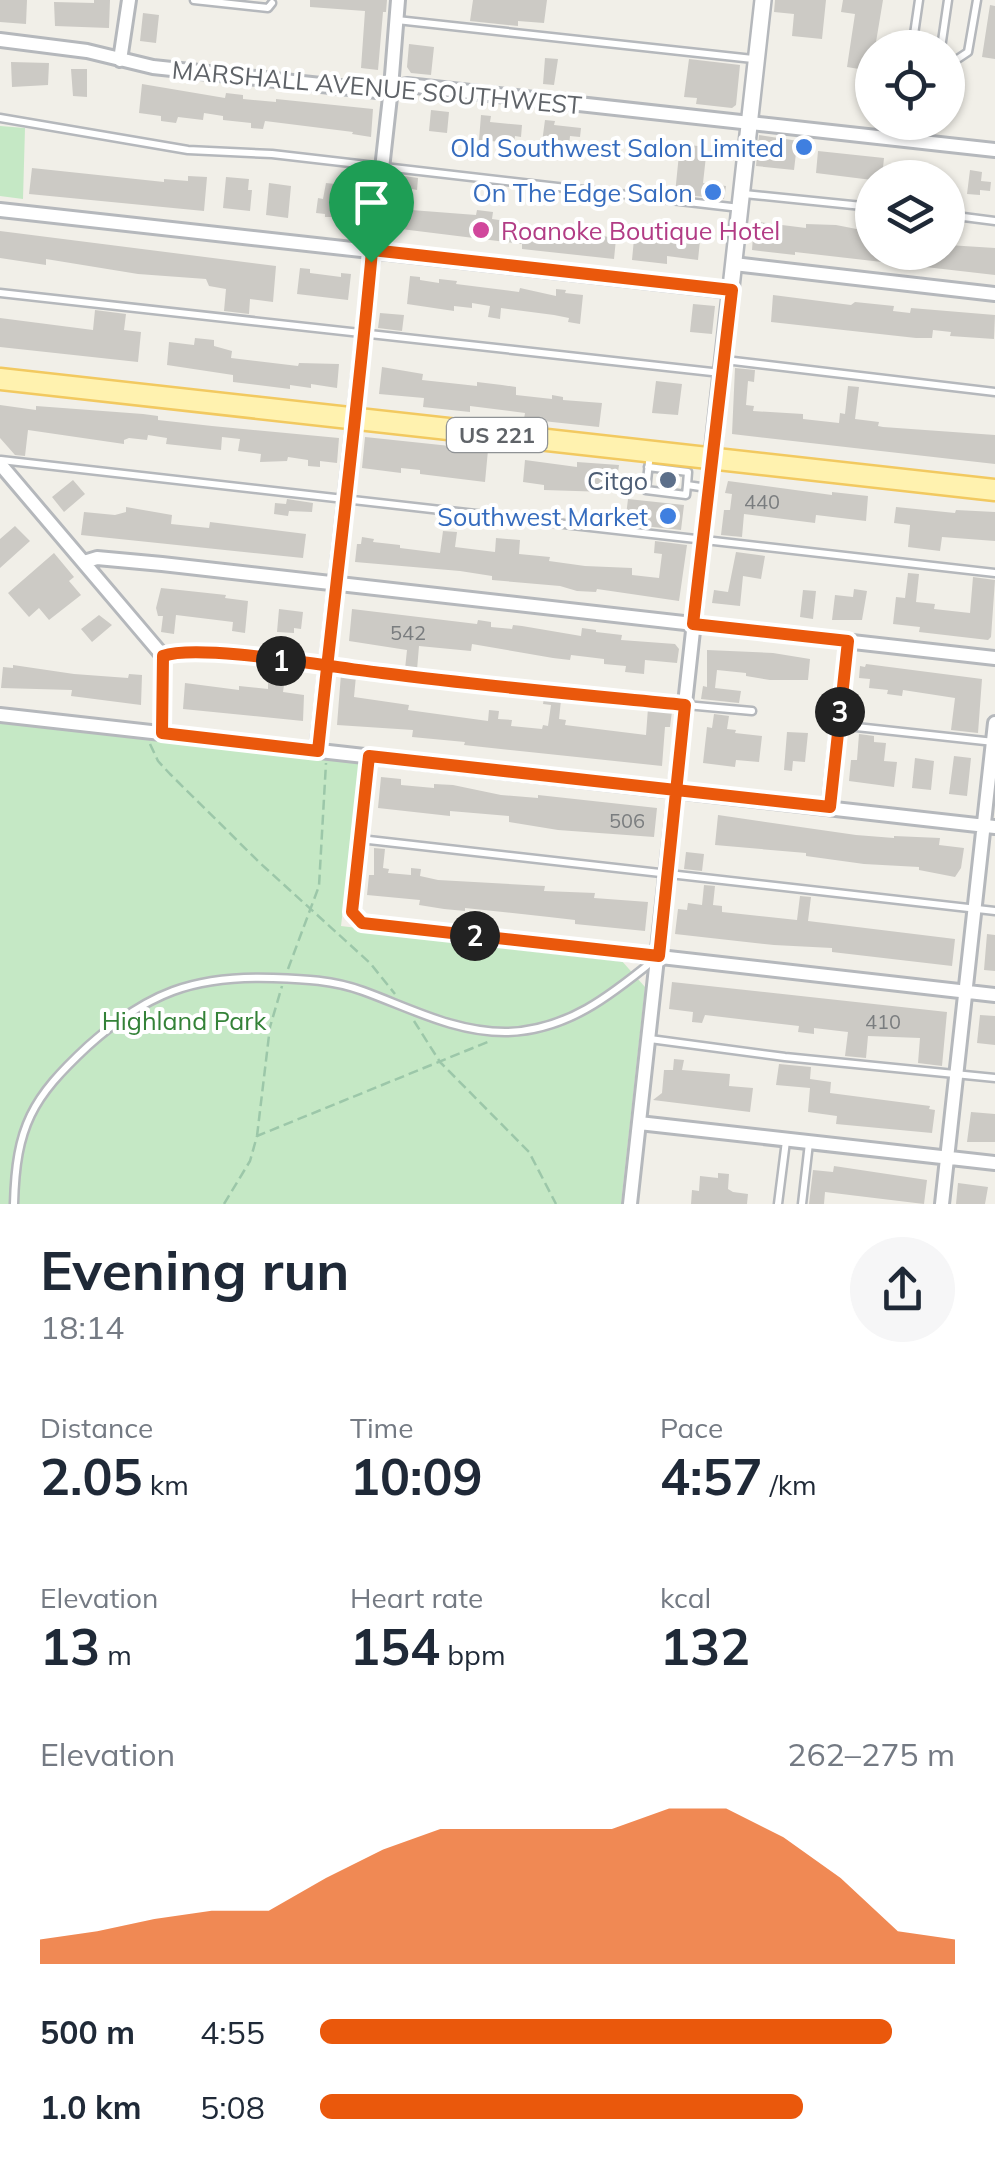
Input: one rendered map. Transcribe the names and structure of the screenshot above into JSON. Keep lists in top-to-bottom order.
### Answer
{
  "streets": {
    "main road": ["US 221"],
    "street": ["MARSHALL AVENUE SOUTHWEST"]
  },
  "parks": ["Highland Park"],
  "places": [
    "Old Southwest Salon Limited",
    "On The Edge Salon",
    "Roanoke Boutique Hotel",
    "Citgo",
    "Southwest Market"
  ],
  "house_numbers": [
    "440",
    "542",
    "506",
    "410"
  ],
  "page": {
    "pins": ["1", "3", "2"],
    "heading": ["Evening run", "18:14"],
    "stats": [
      ["Distance", "2.05 km"],
      ["Time", "10:09"],
      ["Pace", "4:57 /km"],
      ["Elevation", "13 m"],
      ["Heart rate", "154 bpm"],
      ["kcal", "132"]
    ],
    "chart": ["Elevation", "262–275 m"],
    "list": [
      {
        "name": "500 m",
        "note": "4:55"
      },
      {
        "name": "1.0 km",
        "note": "5:08"
      }
    ]
  }
}
